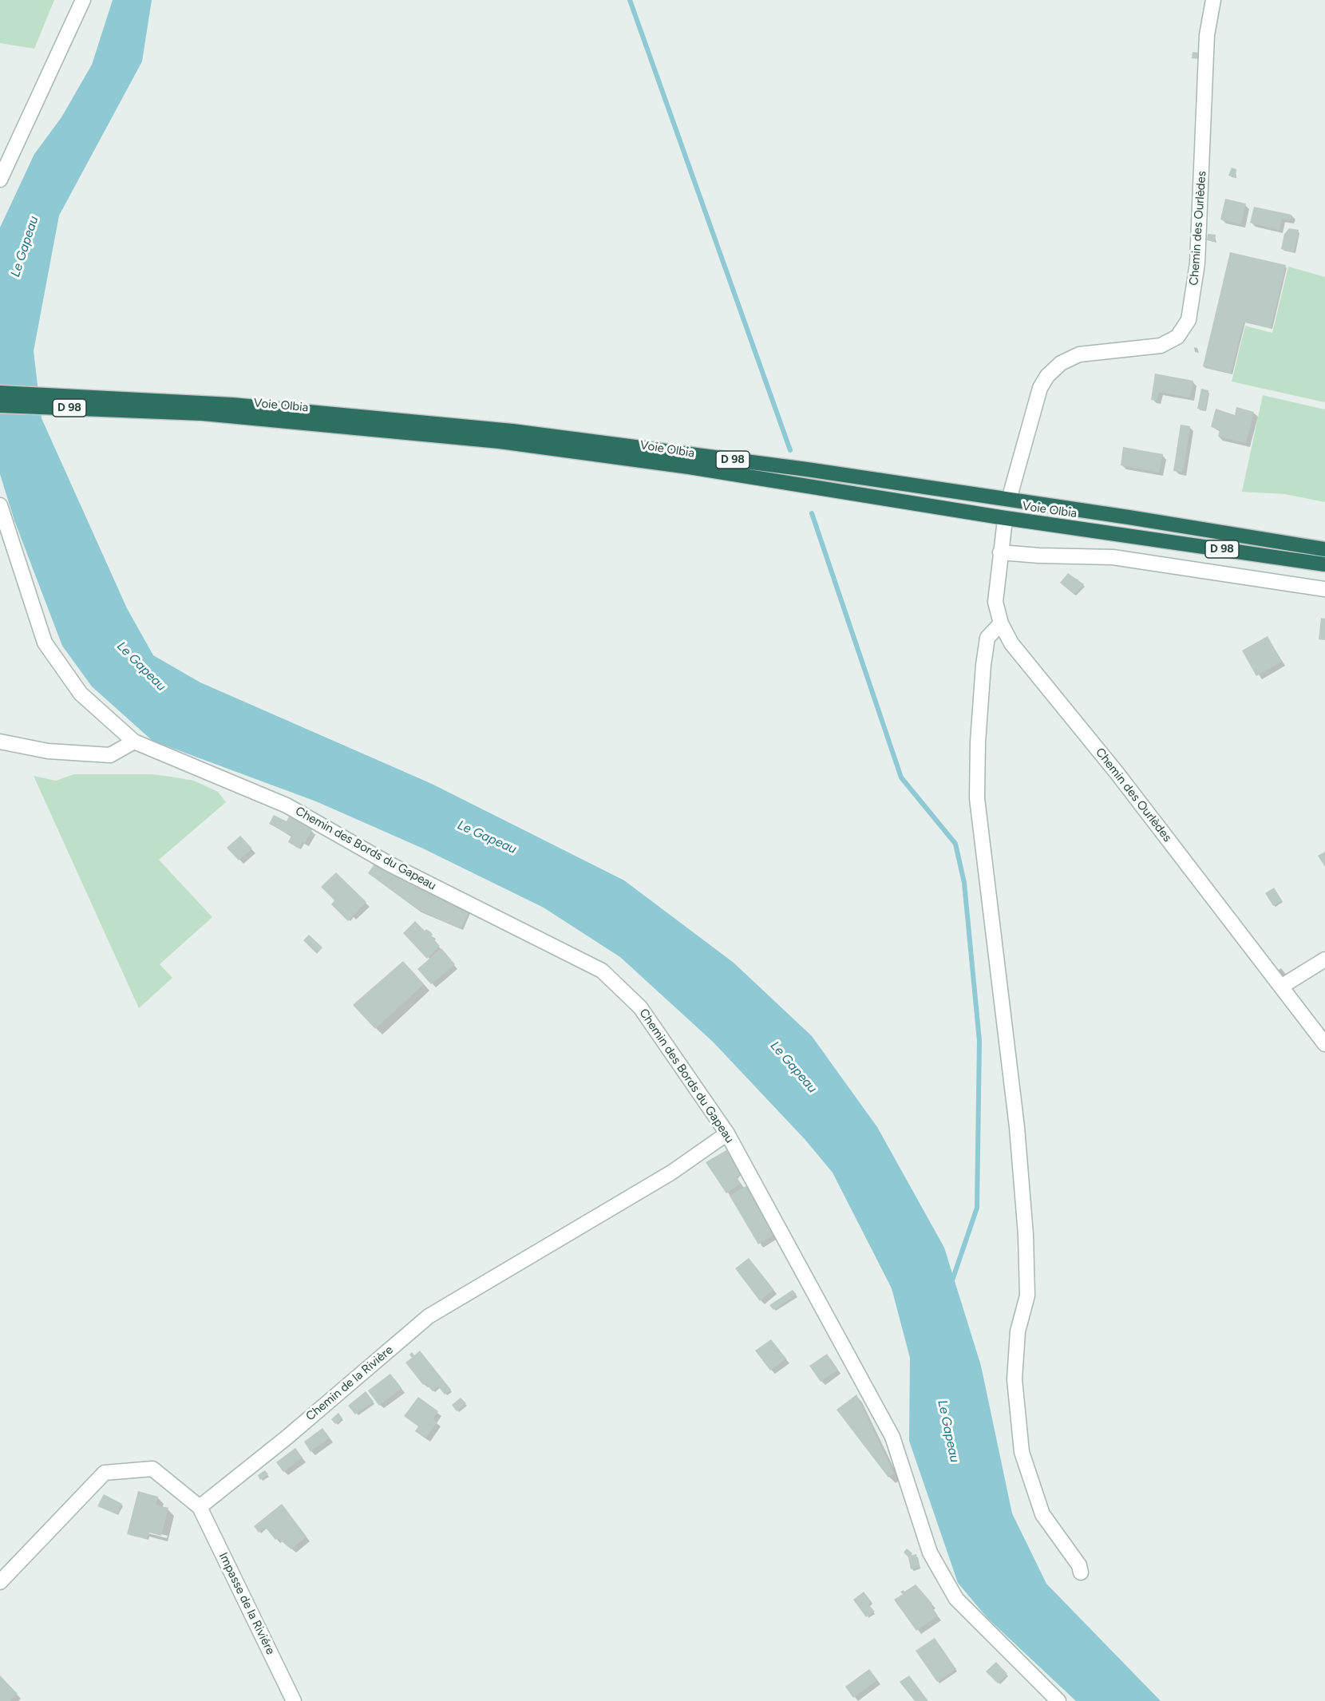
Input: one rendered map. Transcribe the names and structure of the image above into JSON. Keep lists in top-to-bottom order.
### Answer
{
  "streets": {
    "highway": ["Voie Olbia", "D 98"],
    "street": [
      "Chemin des Ourlèdes",
      "Chemin des Bords du Gapeau",
      "Chemin de la Rivière",
      "Impasse de la Riviére"
    ]
  },
  "crossings": [
    ["Chemin des Bords du Gapeau", "Chemin de la Rivière"],
    ["Chemin de la Rivière", "Impasse de la Riviére"]
  ],
  "water": ["Le Gapeau"]
}
